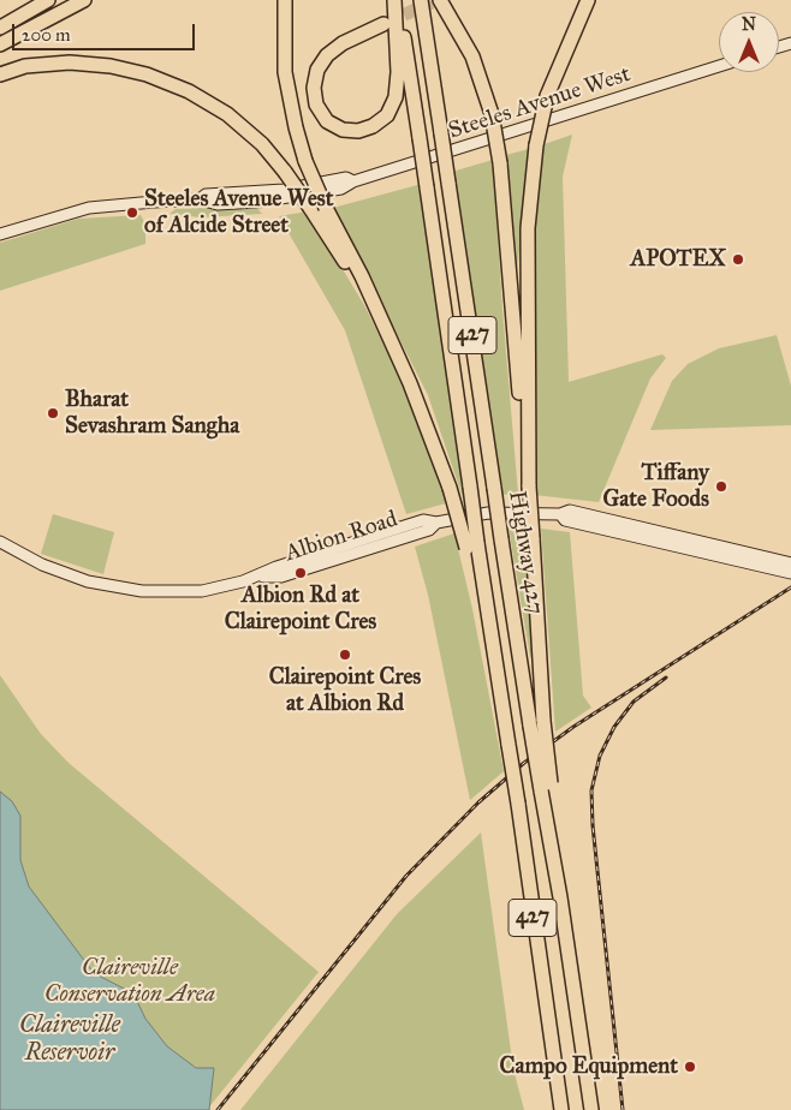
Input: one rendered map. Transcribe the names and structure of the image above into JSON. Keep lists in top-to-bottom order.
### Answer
{
  "streets": {
    "highway": ["427", "Highway 427"],
    "main road": ["Steeles Avenue West", "Albion Road"]
  },
  "water": ["Claireville Reservoir"],
  "parks": ["Claireville Conservation Area"],
  "places": [
    "Steeles Avenue West of Alcide Street",
    "APOTEX",
    "Bharat Sevashram Sangha",
    "Tiffany Gate Foods",
    "Albion Rd at Clairepoint Cres",
    "Clairepoint Cres at Albion Rd",
    "Campo Equipment"
  ],
  "scale_bar": "200 m",
  "north": "top"
}
